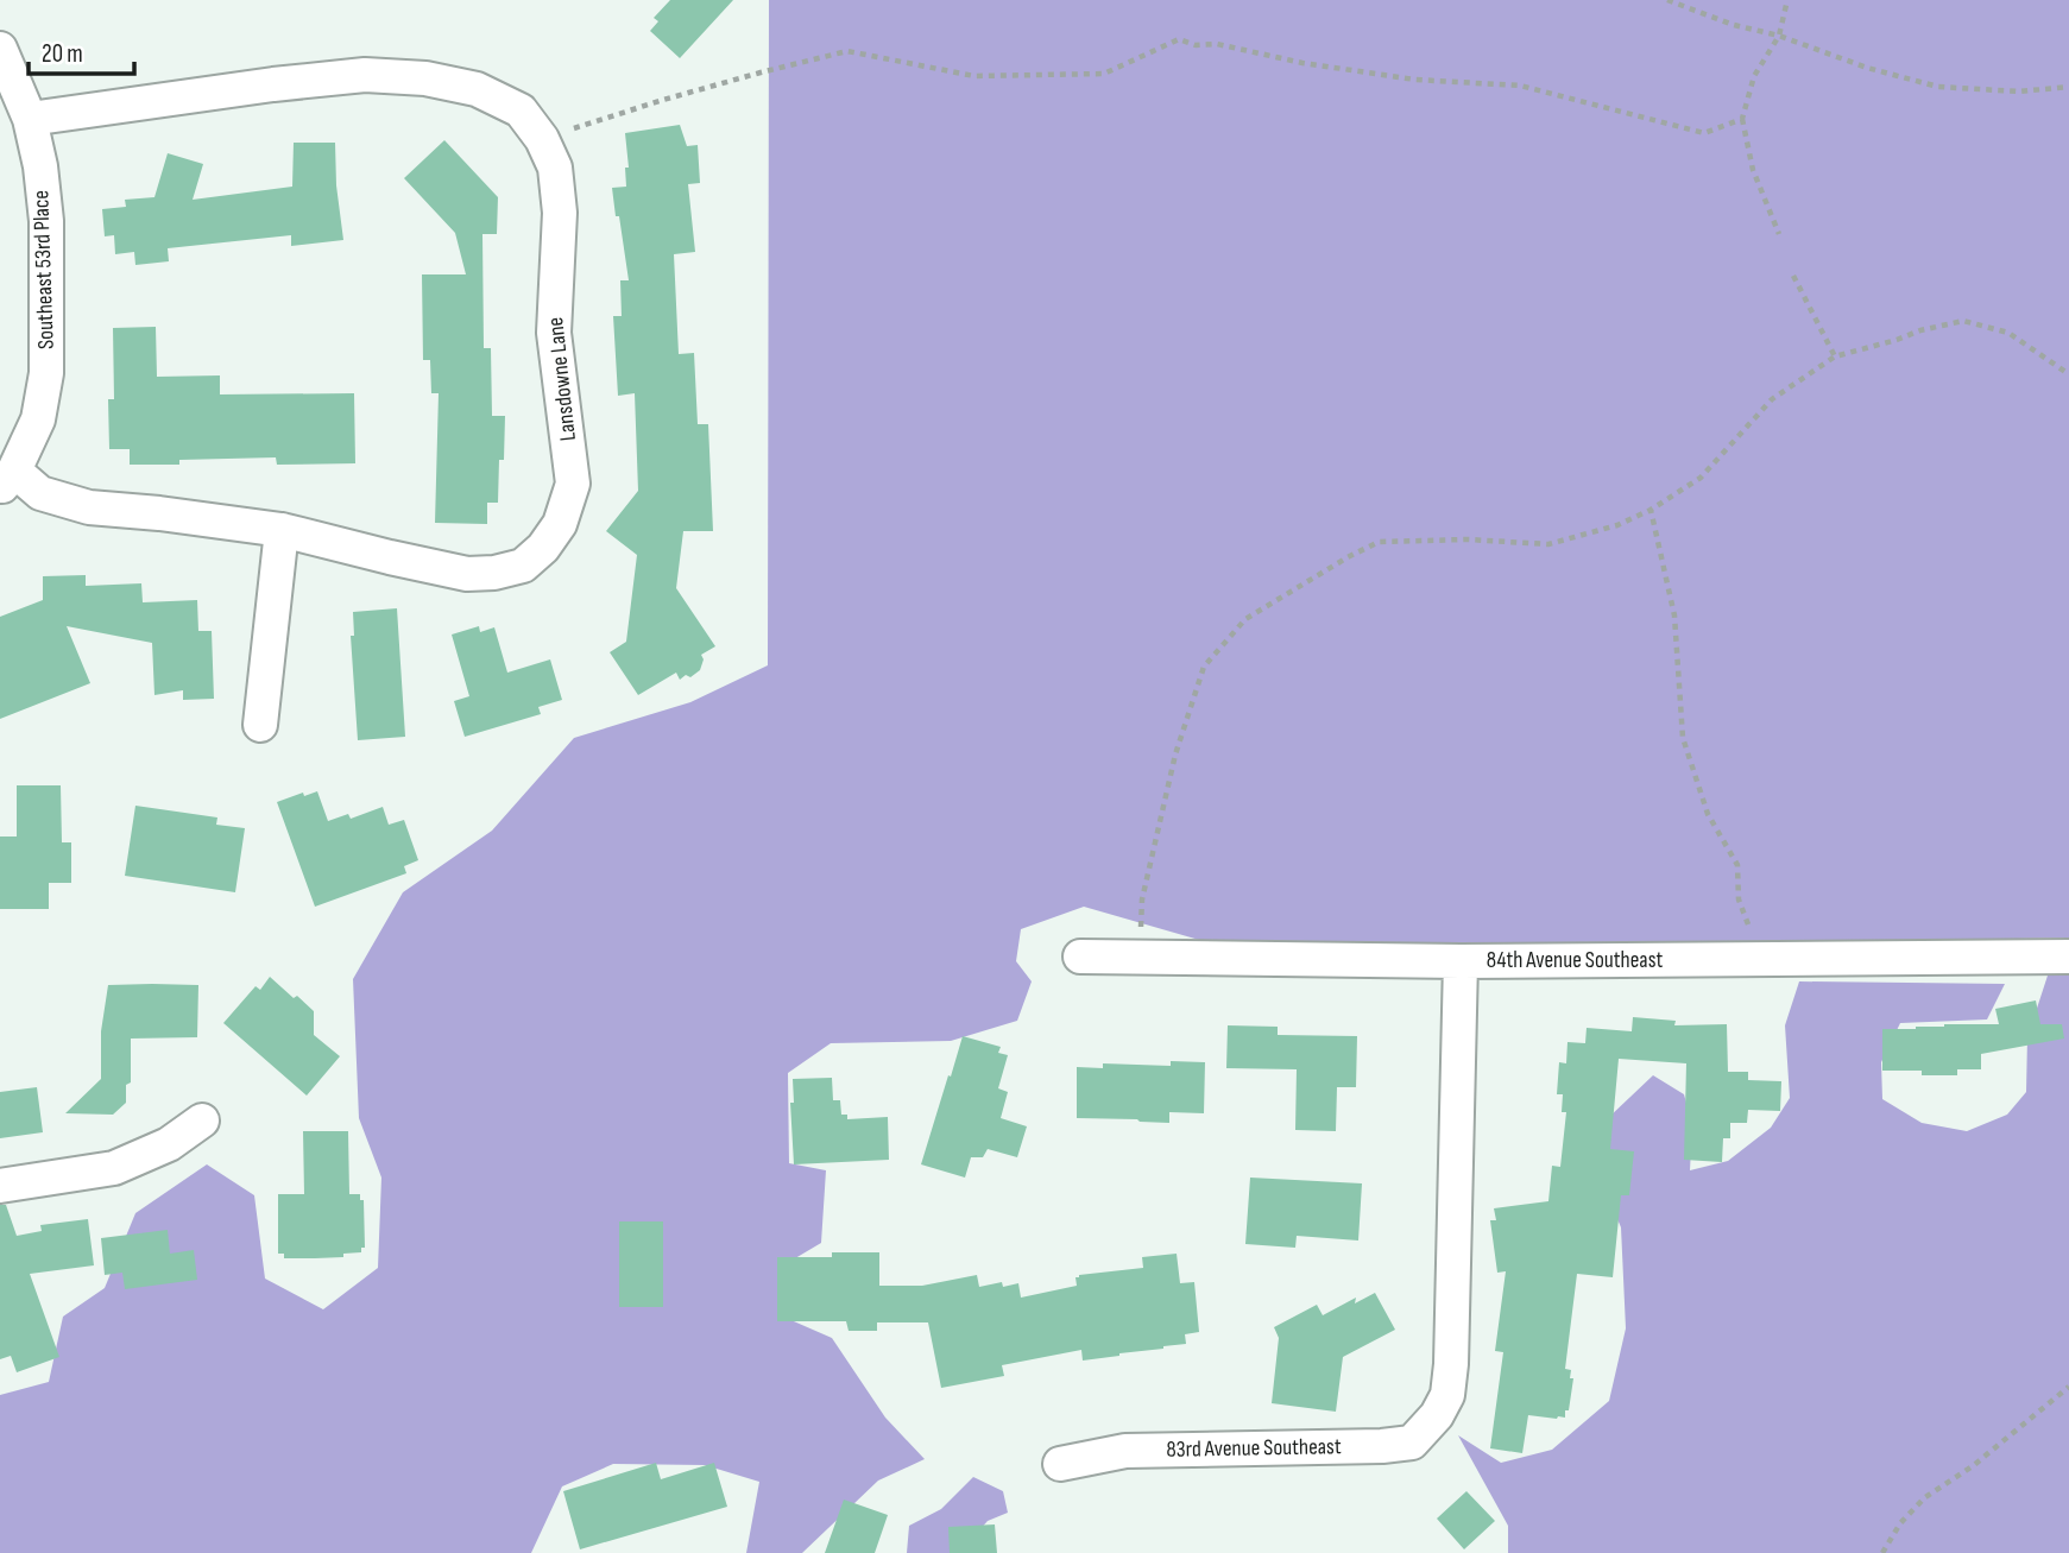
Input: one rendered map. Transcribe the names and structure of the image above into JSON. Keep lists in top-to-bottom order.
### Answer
{
  "streets": {
    "street": [
      "Southeast 53rd Place",
      "Lansdowne Lane",
      "84th Avenue Southeast",
      "83rd Avenue Southeast"
    ]
  },
  "crossings": [
    ["Southeast 53rd Place", "Lansdowne Lane"],
    ["84th Avenue Southeast", "83rd Avenue Southeast"]
  ],
  "scale_bar": "20 m"
}
